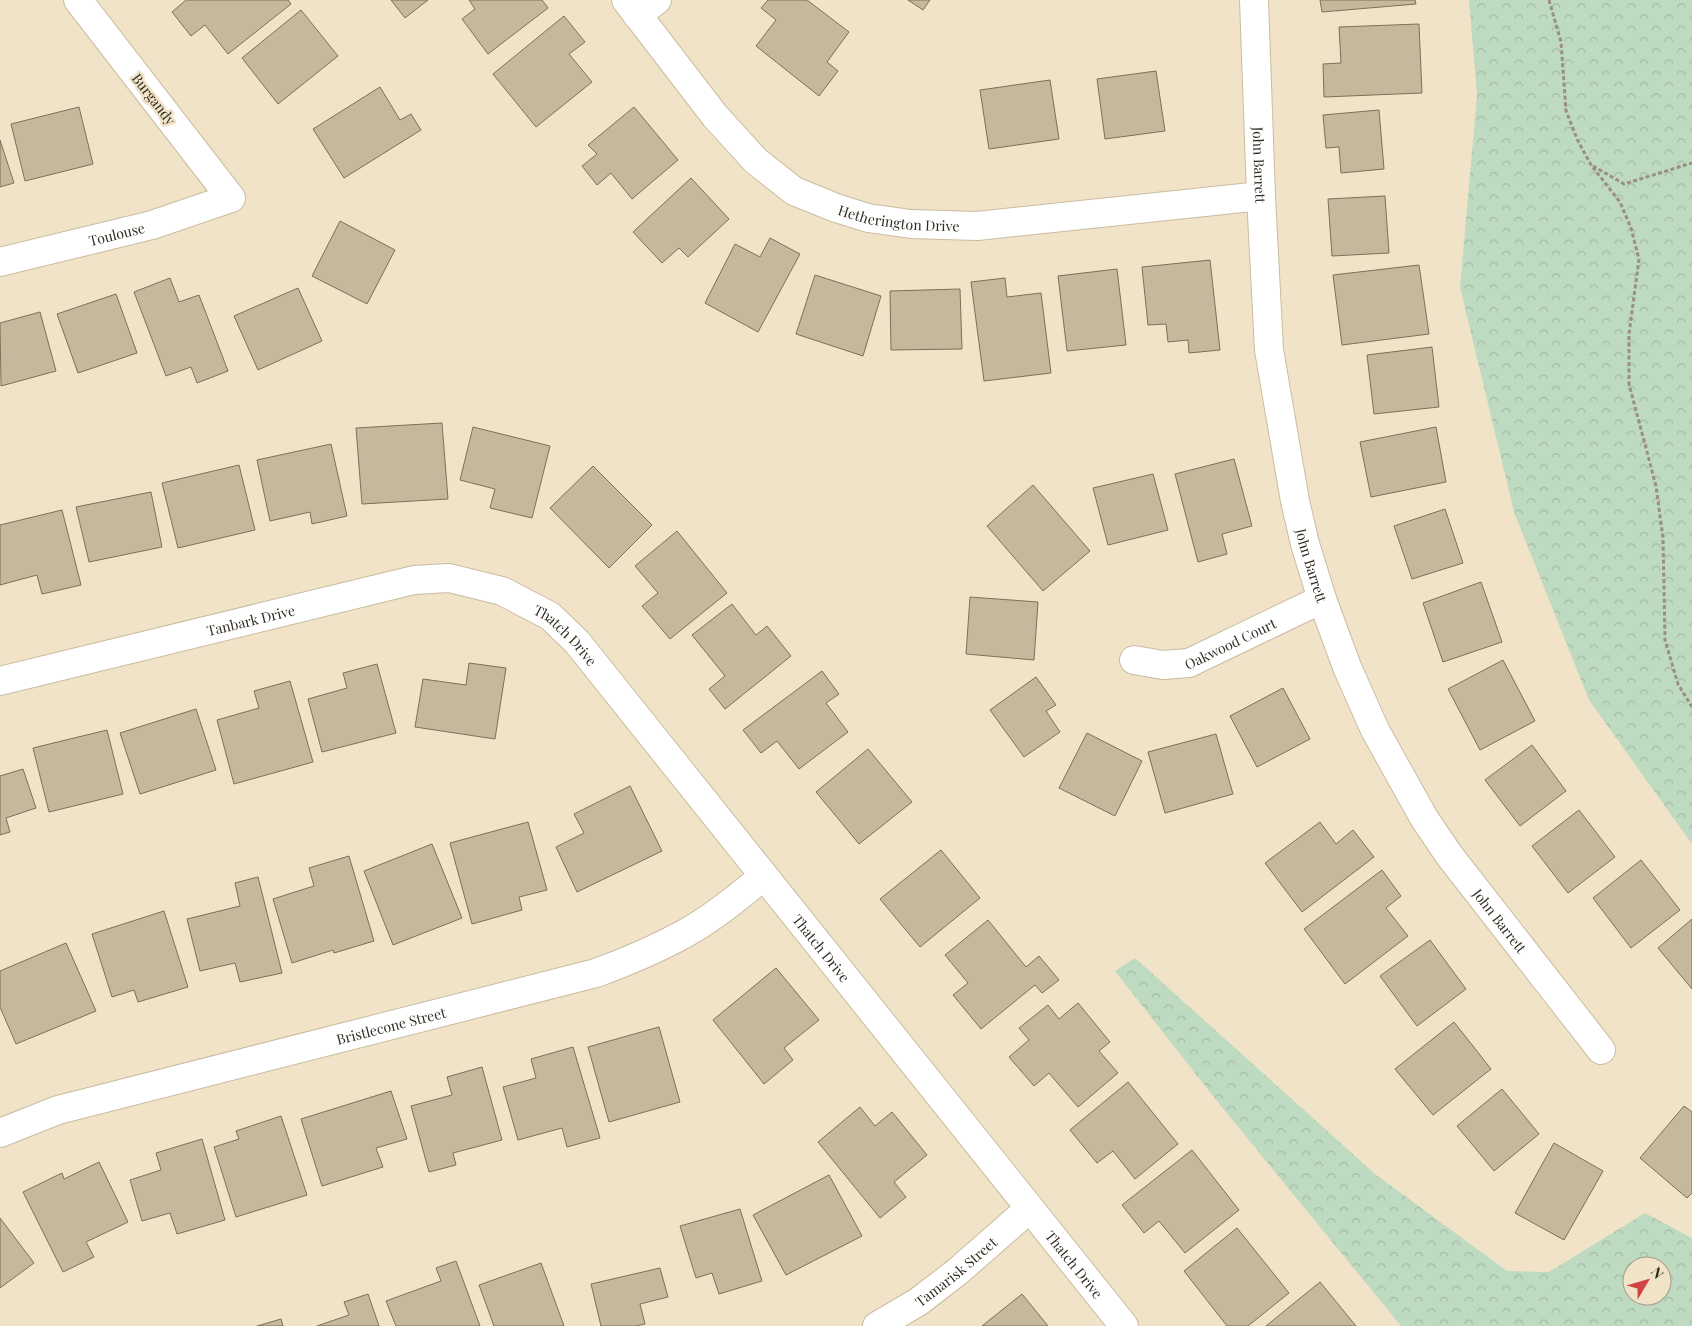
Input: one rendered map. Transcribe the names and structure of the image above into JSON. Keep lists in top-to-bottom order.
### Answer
{
  "streets": {
    "street": [
      "Burgandy",
      "John Barrett",
      "Hetherington Drive",
      "Toulouse",
      "Tanbark Drive",
      "Thatch Drive",
      "Oakwood Court",
      "Bristlecone Street",
      "Tamarisk Street"
    ]
  },
  "crossings": [
    ["Burgandy", "Toulouse"],
    ["John Barrett", "Hetherington Drive"],
    ["John Barrett", "Oakwood Court"],
    ["Tanbark Drive", "Thatch Drive"],
    ["Thatch Drive", "Bristlecone Street"],
    ["Thatch Drive", "Tamarisk Street"]
  ],
  "north": "top right"
}
